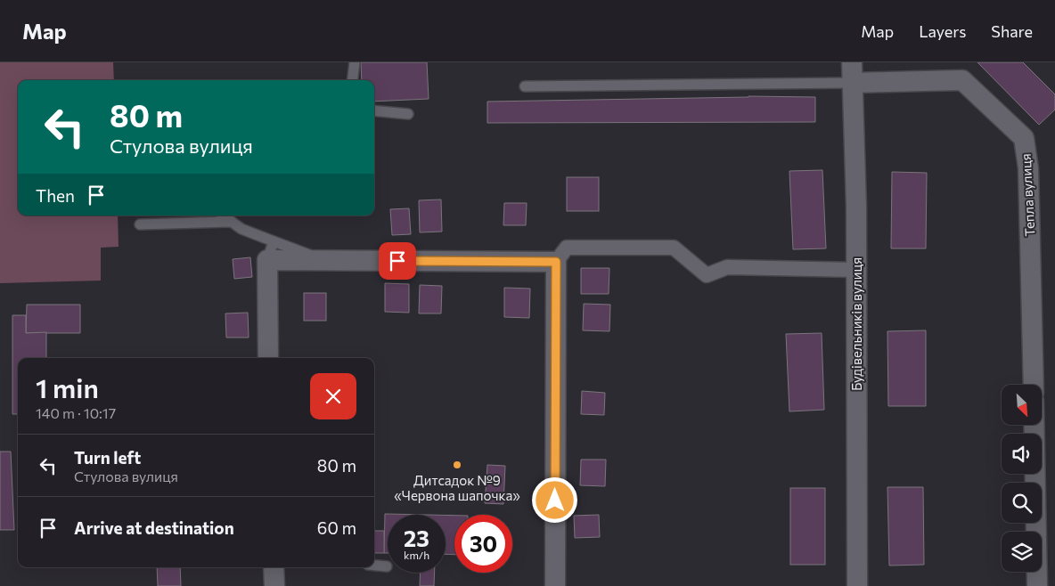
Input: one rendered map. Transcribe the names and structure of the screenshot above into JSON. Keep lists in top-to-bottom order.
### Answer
{
  "streets": {
    "street": ["Тепла вулиця", "Будівельників вулиця"]
  },
  "crossings": [
    ["Тепла вулиця", "Будівельників вулиця"]
  ],
  "places": ["Дитсадок №9 «Червона шапочка»"],
  "north": "bottom right",
  "page": {
    "header": "Map",
    "nav": ["Map", "Layers", "Share"],
    "turn": ["80 m", "Стулова вулиця"],
    "then": "Then",
    "heading": ["1 min", "140 m · 10:17"],
    "list": [
      {
        "name": "Turn left",
        "note": "Стулова вулиця",
        "value": "80 m"
      },
      {
        "name": "Arrive at destination",
        "value": "60 m"
      }
    ],
    "speed": "23 km/h",
    "limit": "30"
  }
}
